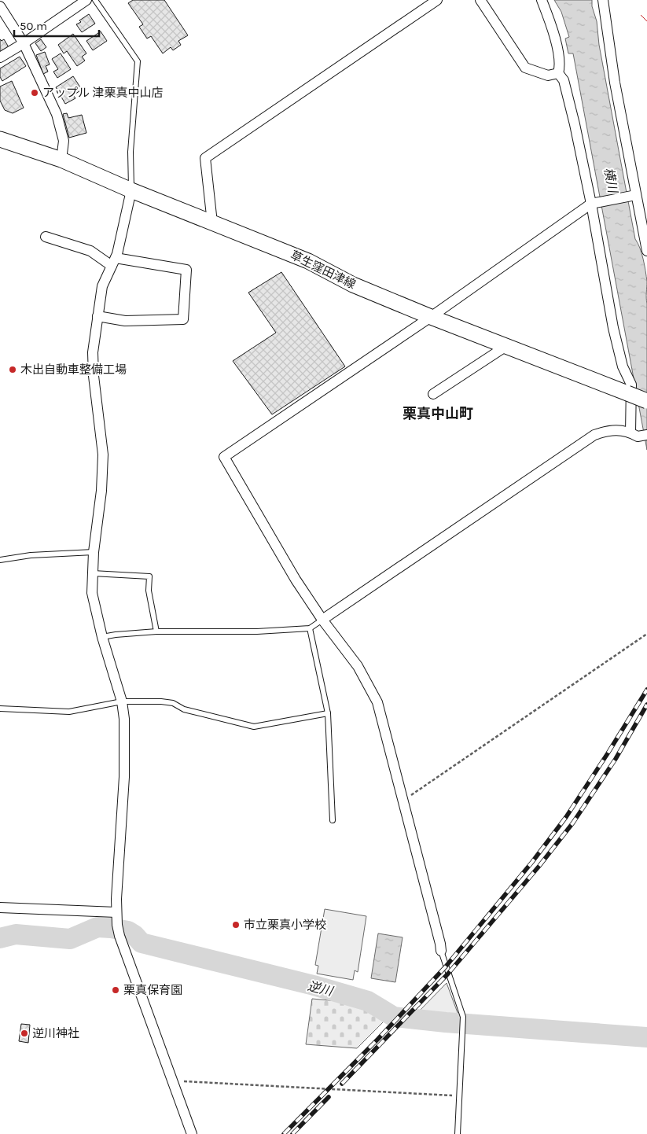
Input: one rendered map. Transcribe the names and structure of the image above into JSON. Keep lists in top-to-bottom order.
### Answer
{
  "streets": {
    "main road": ["草生窪田津線"]
  },
  "districts": ["栗真中山町"],
  "water": ["横川", "逆川"],
  "places": [
    "アップル 津栗真中山店",
    "木出自動車整備工場",
    "市立栗真小学校",
    "栗真保育園",
    "逆川神社"
  ],
  "scale_bar": "50 m"
}
